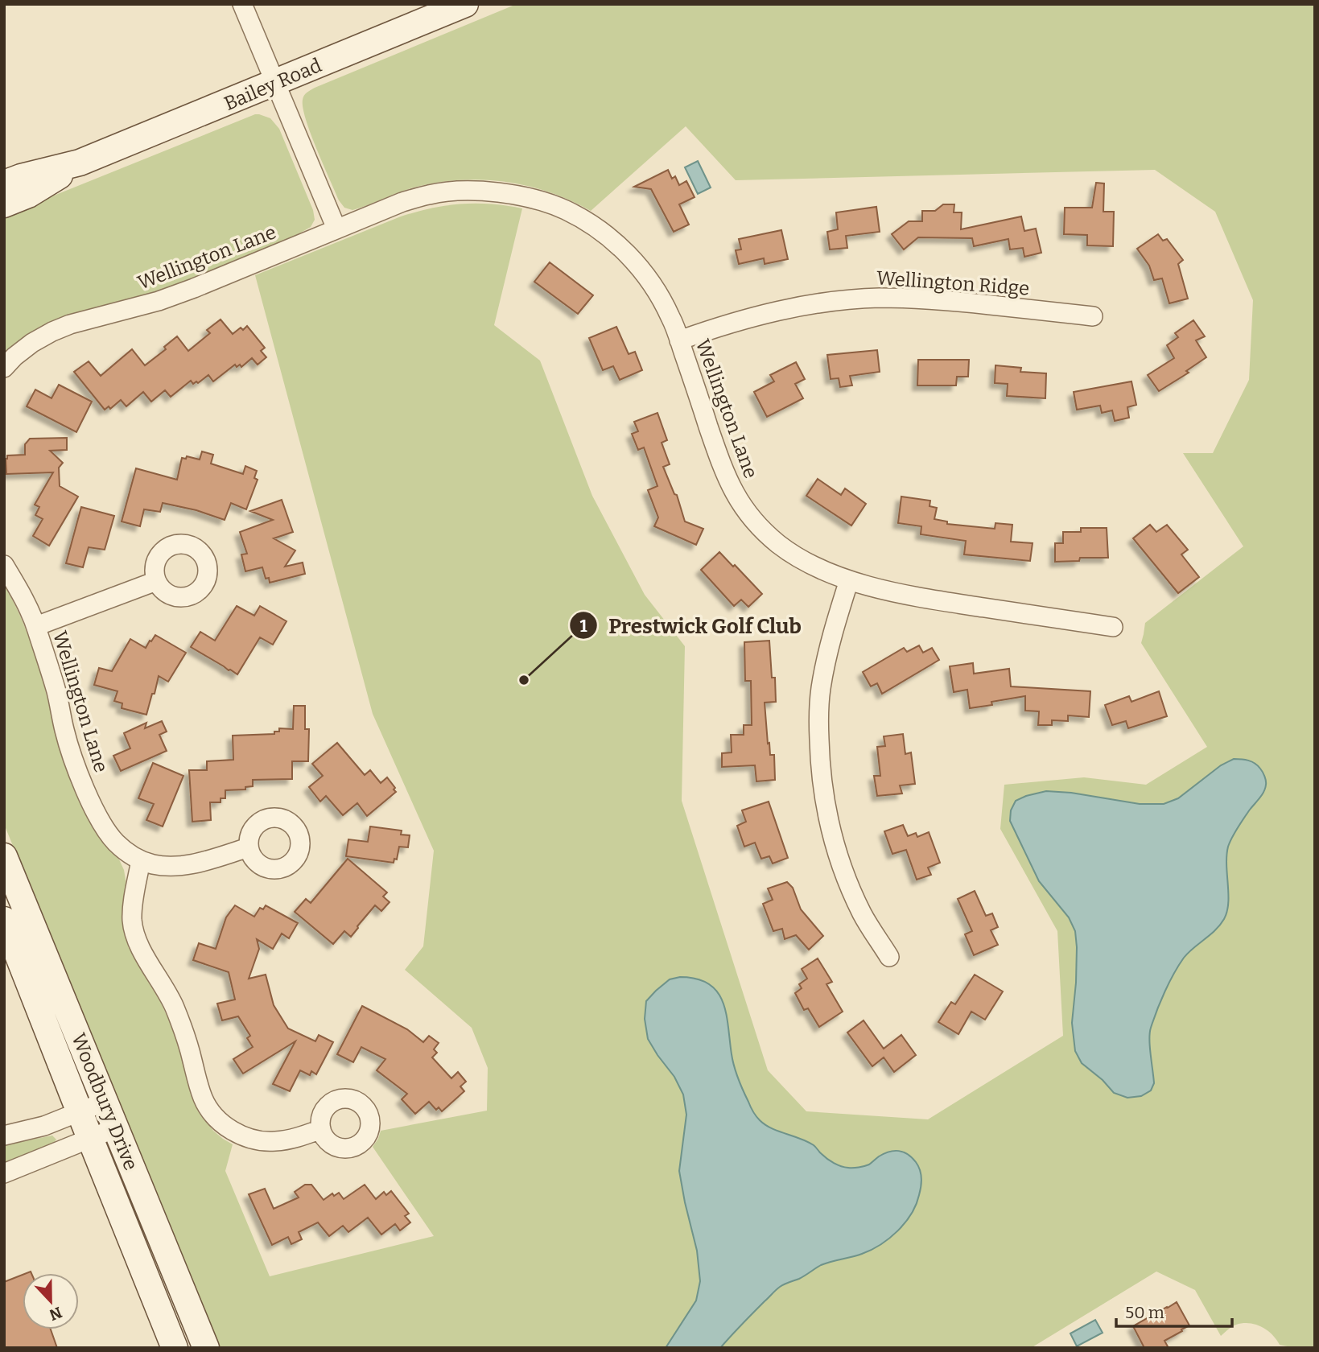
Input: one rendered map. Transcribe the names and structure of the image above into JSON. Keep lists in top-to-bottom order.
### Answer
{
  "streets": {
    "main road": ["Bailey Road", "Woodbury Drive"],
    "street": ["Wellington Lane", "Wellington Ridge"]
  },
  "crossings": [
    ["Wellington Lane", "Wellington Ridge"]
  ],
  "places": ["Prestwick Golf Club"],
  "scale_bar": "50 m",
  "north": "bottom"
}
